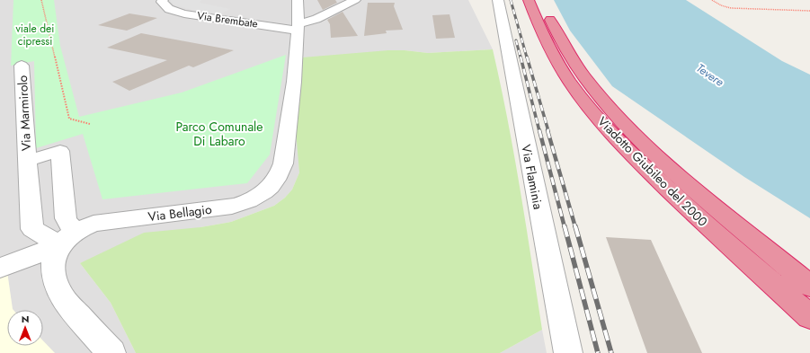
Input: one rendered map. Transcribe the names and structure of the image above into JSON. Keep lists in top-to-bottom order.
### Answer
{
  "streets": {
    "highway": ["Viadotto Giubileo del 2000"],
    "street": [
      "Via Brembate",
      "Via Marmirolo",
      "Via Flaminia",
      "Via Bellagio"
    ]
  },
  "crossings": [
    ["Via Brembate", "Via Bellagio"],
    ["Via Marmirolo", "Via Bellagio"]
  ],
  "water": ["Tevere"],
  "parks": ["viale dei cipressi", "Parco Comunale Di Labaro"],
  "north": "top"
}
